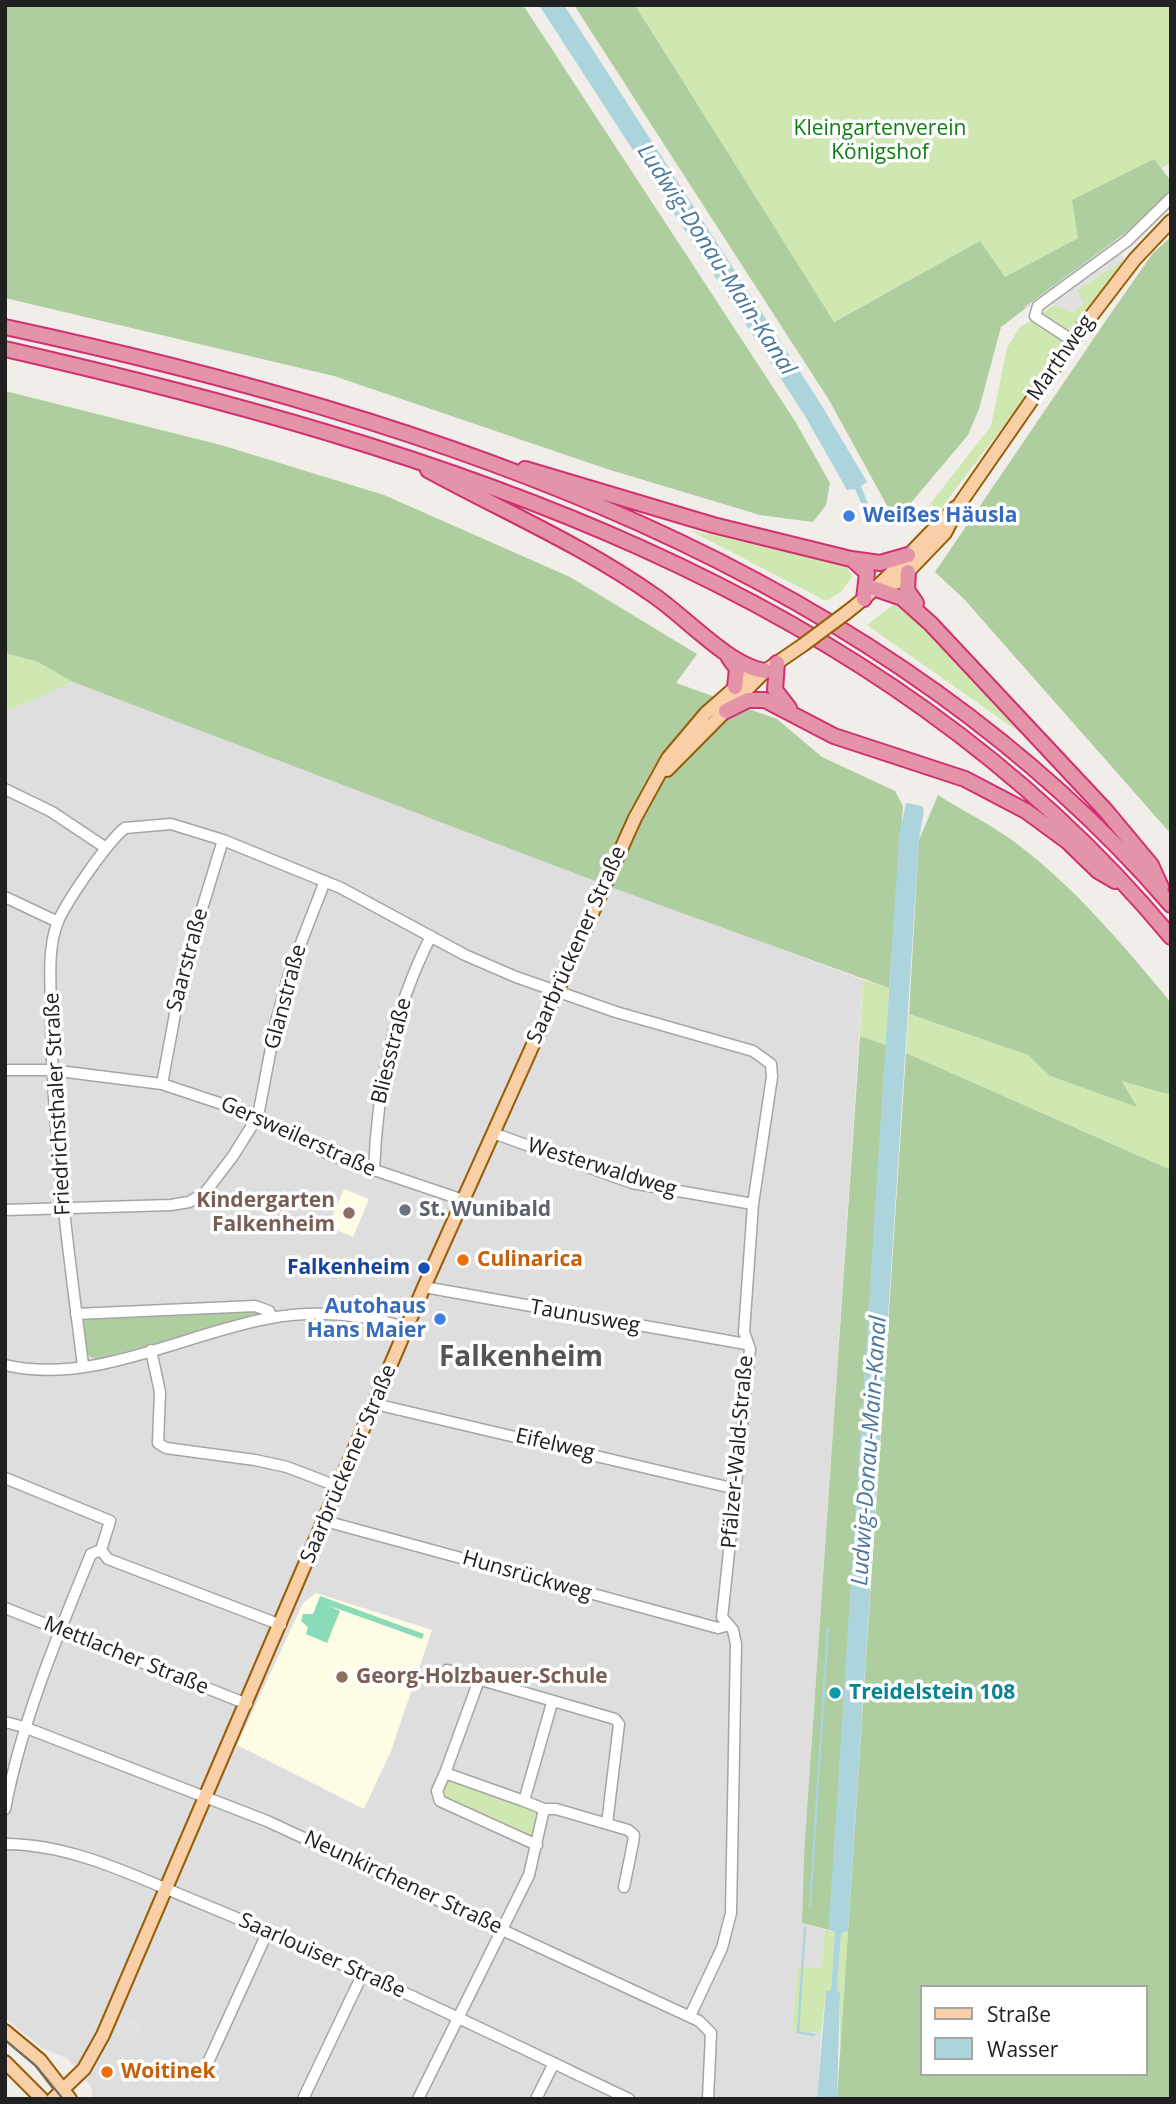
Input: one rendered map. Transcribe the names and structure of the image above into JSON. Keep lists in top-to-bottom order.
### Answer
{
  "streets": {
    "main road": ["Marthweg", "Saarbrückener Straße"],
    "street": [
      "Saarstraße",
      "Glanstraße",
      "Bliesstraße",
      "Friedrichsthaler Straße",
      "Gersweilerstraße",
      "Westerwaldweg",
      "Taunusweg",
      "Eifelweg",
      "Pfälzer-Wald-Straße",
      "Hunsrückweg",
      "Mettlacher Straße",
      "Neunkirchener Straße",
      "Saarlouiser Straße"
    ]
  },
  "crossings": [
    ["Marthweg", "Saarbrückener Straße"],
    ["Saarbrückener Straße", "Friedrichsthaler Straße"],
    ["Saarbrückener Straße", "Gersweilerstraße"],
    ["Saarbrückener Straße", "Westerwaldweg"],
    ["Saarbrückener Straße", "Taunusweg"],
    ["Saarbrückener Straße", "Eifelweg"],
    ["Saarbrückener Straße", "Pfälzer-Wald-Straße"],
    ["Saarbrückener Straße", "Hunsrückweg"],
    ["Saarbrückener Straße", "Mettlacher Straße"],
    ["Saarbrückener Straße", "Neunkirchener Straße"],
    ["Saarbrückener Straße", "Saarlouiser Straße"],
    ["Saarstraße", "Friedrichsthaler Straße"],
    ["Saarstraße", "Gersweilerstraße"],
    ["Glanstraße", "Friedrichsthaler Straße"],
    ["Glanstraße", "Gersweilerstraße"],
    ["Bliesstraße", "Friedrichsthaler Straße"],
    ["Bliesstraße", "Gersweilerstraße"],
    ["Friedrichsthaler Straße", "Gersweilerstraße"],
    ["Friedrichsthaler Straße", "Pfälzer-Wald-Straße"],
    ["Westerwaldweg", "Pfälzer-Wald-Straße"],
    ["Taunusweg", "Pfälzer-Wald-Straße"],
    ["Eifelweg", "Pfälzer-Wald-Straße"],
    ["Pfälzer-Wald-Straße", "Hunsrückweg"],
    ["Pfälzer-Wald-Straße", "Neunkirchener Straße"]
  ],
  "districts": ["Falkenheim"],
  "water": ["Ludwig-Donau-Main-Kanal"],
  "parks": ["Kleingartenverein Königshof"],
  "places": [
    "Weißes Häusla",
    "St. Wunibald",
    "Kindergarten Falkenheim",
    "Culinarica",
    "Falkenheim",
    "Autohaus Hans Maier",
    "Georg-Holzbauer-Schule",
    "Treidelstein 108",
    "Woitinek"
  ],
  "legend": ["Straße", "Wasser"]
}
